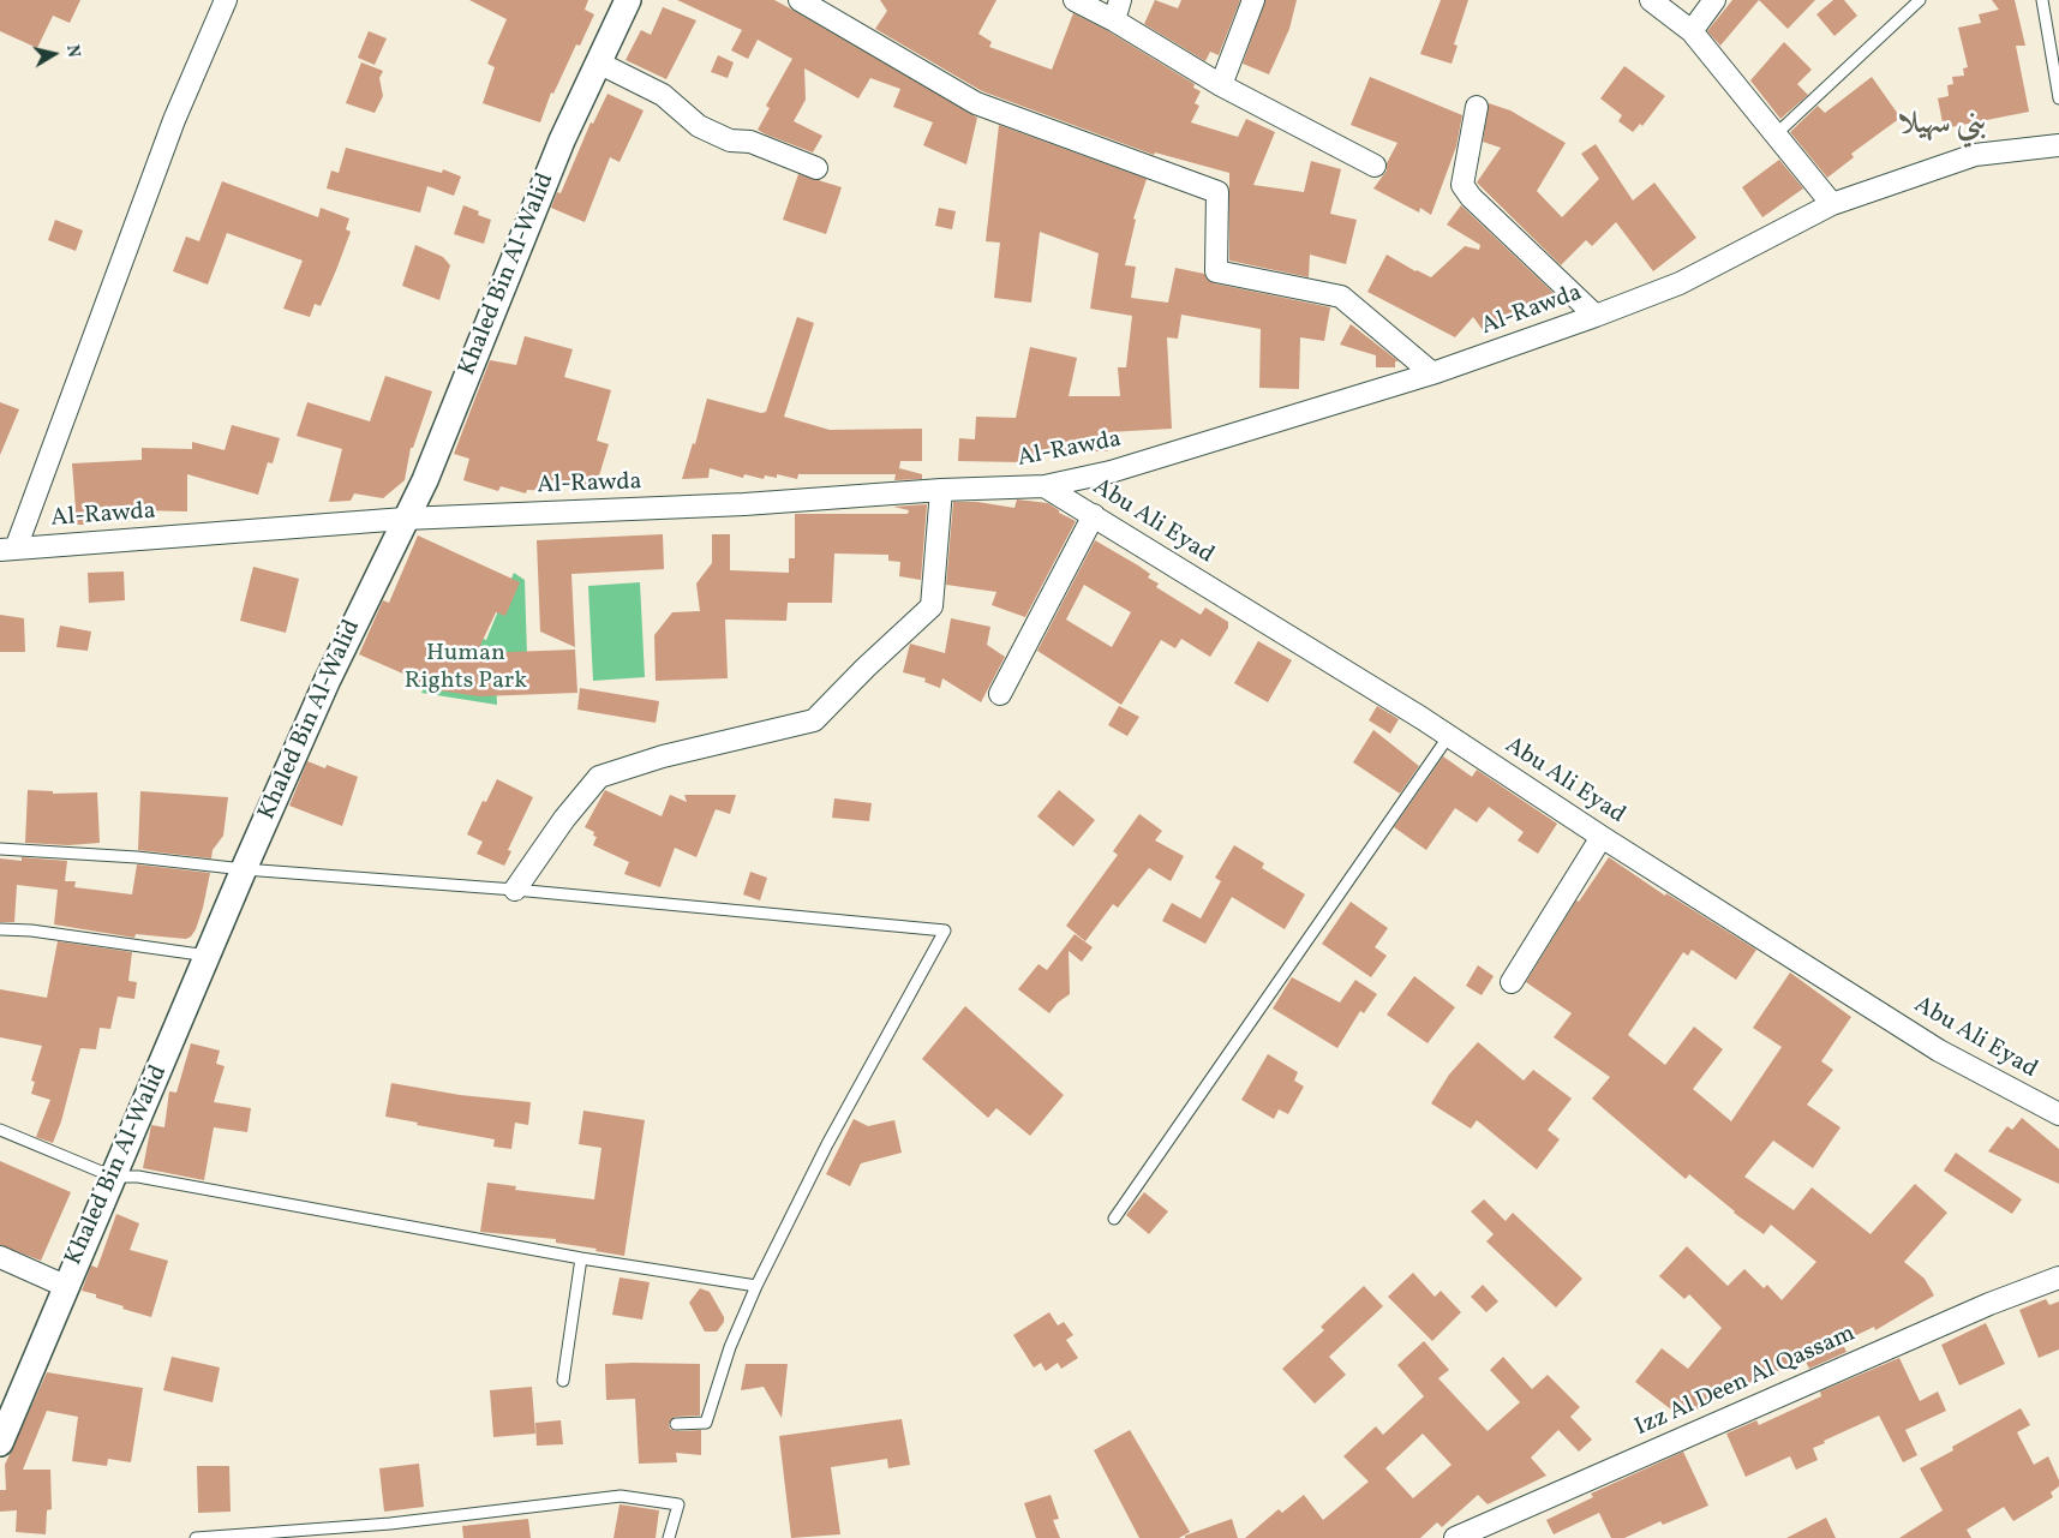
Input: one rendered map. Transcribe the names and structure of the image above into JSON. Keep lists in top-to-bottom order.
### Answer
{
  "streets": {
    "street": [
      "Khaled Bin Al-Walid",
      "Al-Rawda",
      "Abu Ali Eyad",
      "Izz Al Deen Al Qassam"
    ]
  },
  "crossings": [
    ["Khaled Bin Al-Walid", "Al-Rawda"],
    ["Al-Rawda", "Abu Ali Eyad"]
  ],
  "districts": ["بني سهيلا"],
  "parks": ["Human Rights Park"],
  "north": "right"
}
